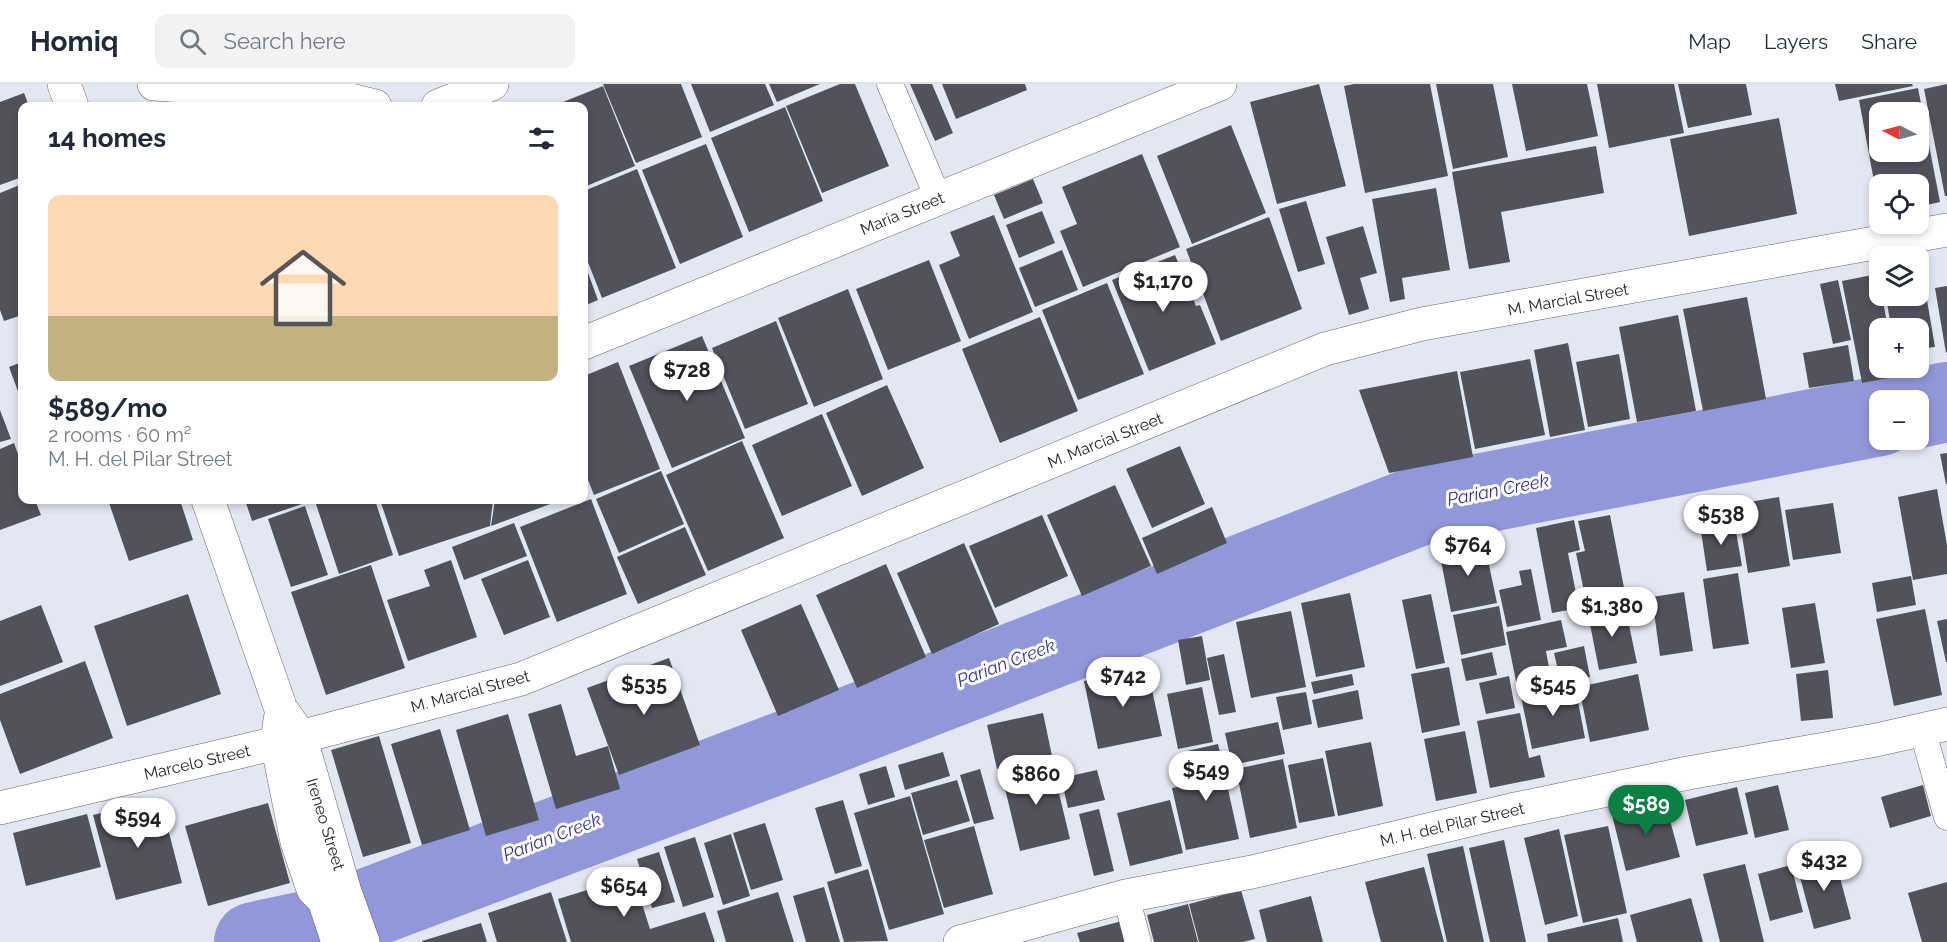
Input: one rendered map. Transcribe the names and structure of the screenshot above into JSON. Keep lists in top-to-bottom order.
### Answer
{
  "streets": {
    "street": [
      "Maria Street",
      "M. Marcial Street",
      "Marcelo Street",
      "Ireneo Street",
      "M. H. del Pilar Street"
    ]
  },
  "crossings": [
    ["M. Marcial Street", "Marcelo Street"],
    ["M. Marcial Street", "Ireneo Street"],
    ["Marcelo Street", "Ireneo Street"]
  ],
  "water": ["Parian Creek"],
  "north": "left",
  "page": {
    "header": "Homiq",
    "search": "Search here",
    "nav": ["Map", "Layers", "Share"],
    "map_buttons": ["+", "−"],
    "heading": "14 homes",
    "list": [
      {
        "name": "$589/mo",
        "note": "2 rooms · 60 m² · M. H. del Pilar Street"
      }
    ],
    "price": [
      "$1,170",
      "$728",
      "$538",
      "$764",
      "$1,380",
      "$742",
      "$535",
      "$545",
      "$549",
      "$860",
      "$589",
      "$594",
      "$432",
      "$654"
    ]
  }
}
